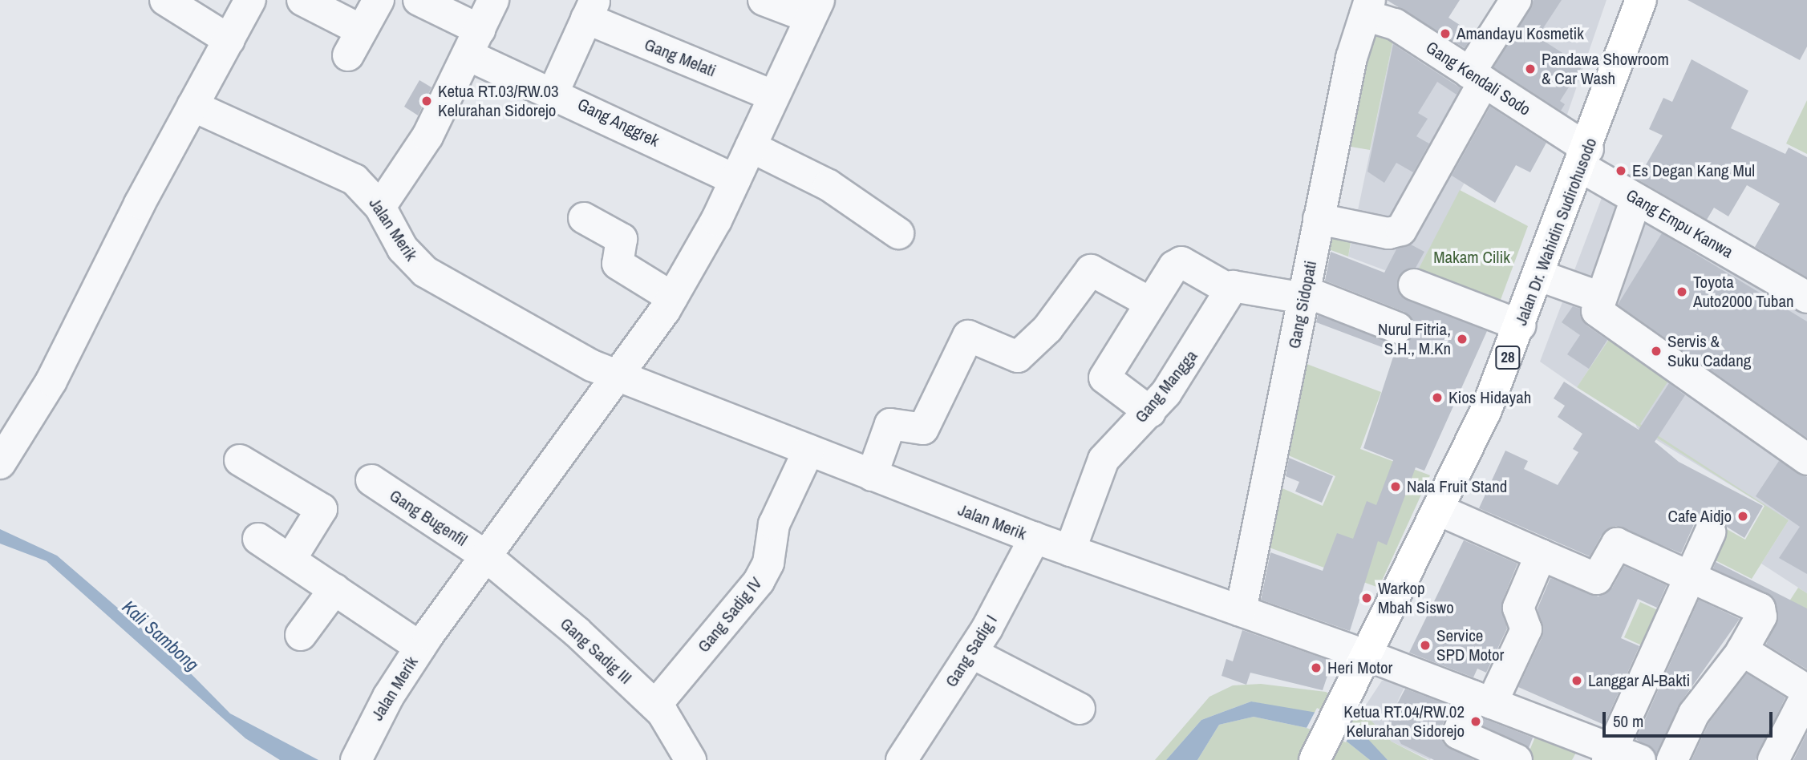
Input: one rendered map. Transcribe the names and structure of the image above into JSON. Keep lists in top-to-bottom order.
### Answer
{
  "streets": {
    "highway": ["Jalan Dr. Wahidin Sudirohusodo", "28"],
    "street": [
      "Gang Melati",
      "Gang Kendali Sodo",
      "Gang Anggrek",
      "Gang Empu Kanwa",
      "Jalan Merik",
      "Gang Sidopati",
      "Gang Mangga",
      "Gang Bugenfil",
      "Gang Sadig IV",
      "Gang Sadig III",
      "Gang Sadig I"
    ]
  },
  "crossings": [
    ["Gang Melati", "Jalan Merik"],
    ["Gang Kendali Sodo", "Gang Empu Kanwa"],
    ["Gang Kendali Sodo", "Jalan Dr. Wahidin Sudirohusodo"],
    ["Gang Kendali Sodo", "Gang Sidopati"],
    ["Gang Anggrek", "Jalan Merik"],
    ["Gang Empu Kanwa", "Jalan Dr. Wahidin Sudirohusodo"],
    ["Jalan Merik", "Jalan Dr. Wahidin Sudirohusodo"],
    ["Jalan Merik", "Gang Sidopati"],
    ["Jalan Merik", "Gang Mangga"],
    ["Jalan Merik", "Gang Bugenfil"],
    ["Jalan Merik", "Gang Sadig IV"],
    ["Jalan Merik", "Gang Sadig III"],
    ["Jalan Merik", "Gang Sadig I"],
    ["Gang Bugenfil", "Gang Sadig III"],
    ["Gang Sadig IV", "Gang Sadig III"]
  ],
  "water": ["Kali Sambong"],
  "parks": ["Makam Cilik"],
  "places": [
    "Amandayu Kosmetik",
    "Pandawa Showroom & Car Wash",
    "Ketua RT.03/RW.03 Kelurahan Sidorejo",
    "Es Degan Kang Mul",
    "Toyota Auto2000 Tuban",
    "Nurul Fitria, S.H., M.Kn",
    "Servis & Suku Cadang",
    "Kios Hidayah",
    "Nala Fruit Stand",
    "Cafe Aidjo",
    "Warkop Mbah Siswo",
    "Service SPD Motor",
    "Heri Motor",
    "Langgar Al-Bakti",
    "Ketua RT.04/RW.02 Kelurahan Sidorejo"
  ],
  "scale_bar": "50 m"
}
